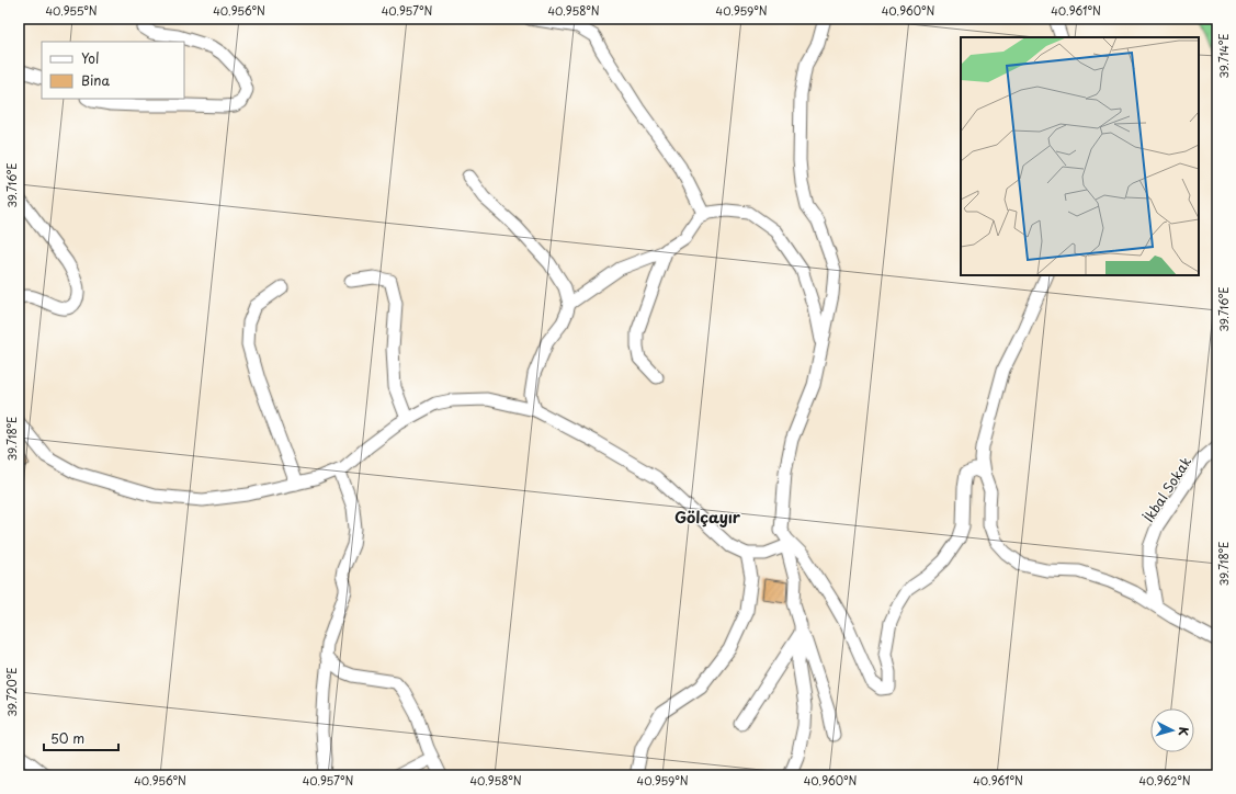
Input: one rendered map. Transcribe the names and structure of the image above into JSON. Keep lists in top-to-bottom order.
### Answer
{
  "streets": {
    "street": ["İkbal Sokak"]
  },
  "districts": ["Gölçayır"],
  "legend": ["Yol", "Bina"],
  "scale_bar": "50 m",
  "north": "right",
  "coordinates": [
    "40.955°N",
    "40.956°N",
    "40.957°N",
    "40.958°N",
    "40.959°N",
    "40.960°N",
    "40.961°N",
    "39.714°E",
    "39.716°E",
    "39.718°E",
    "39.720°E",
    "40.962°N"
  ]
}
